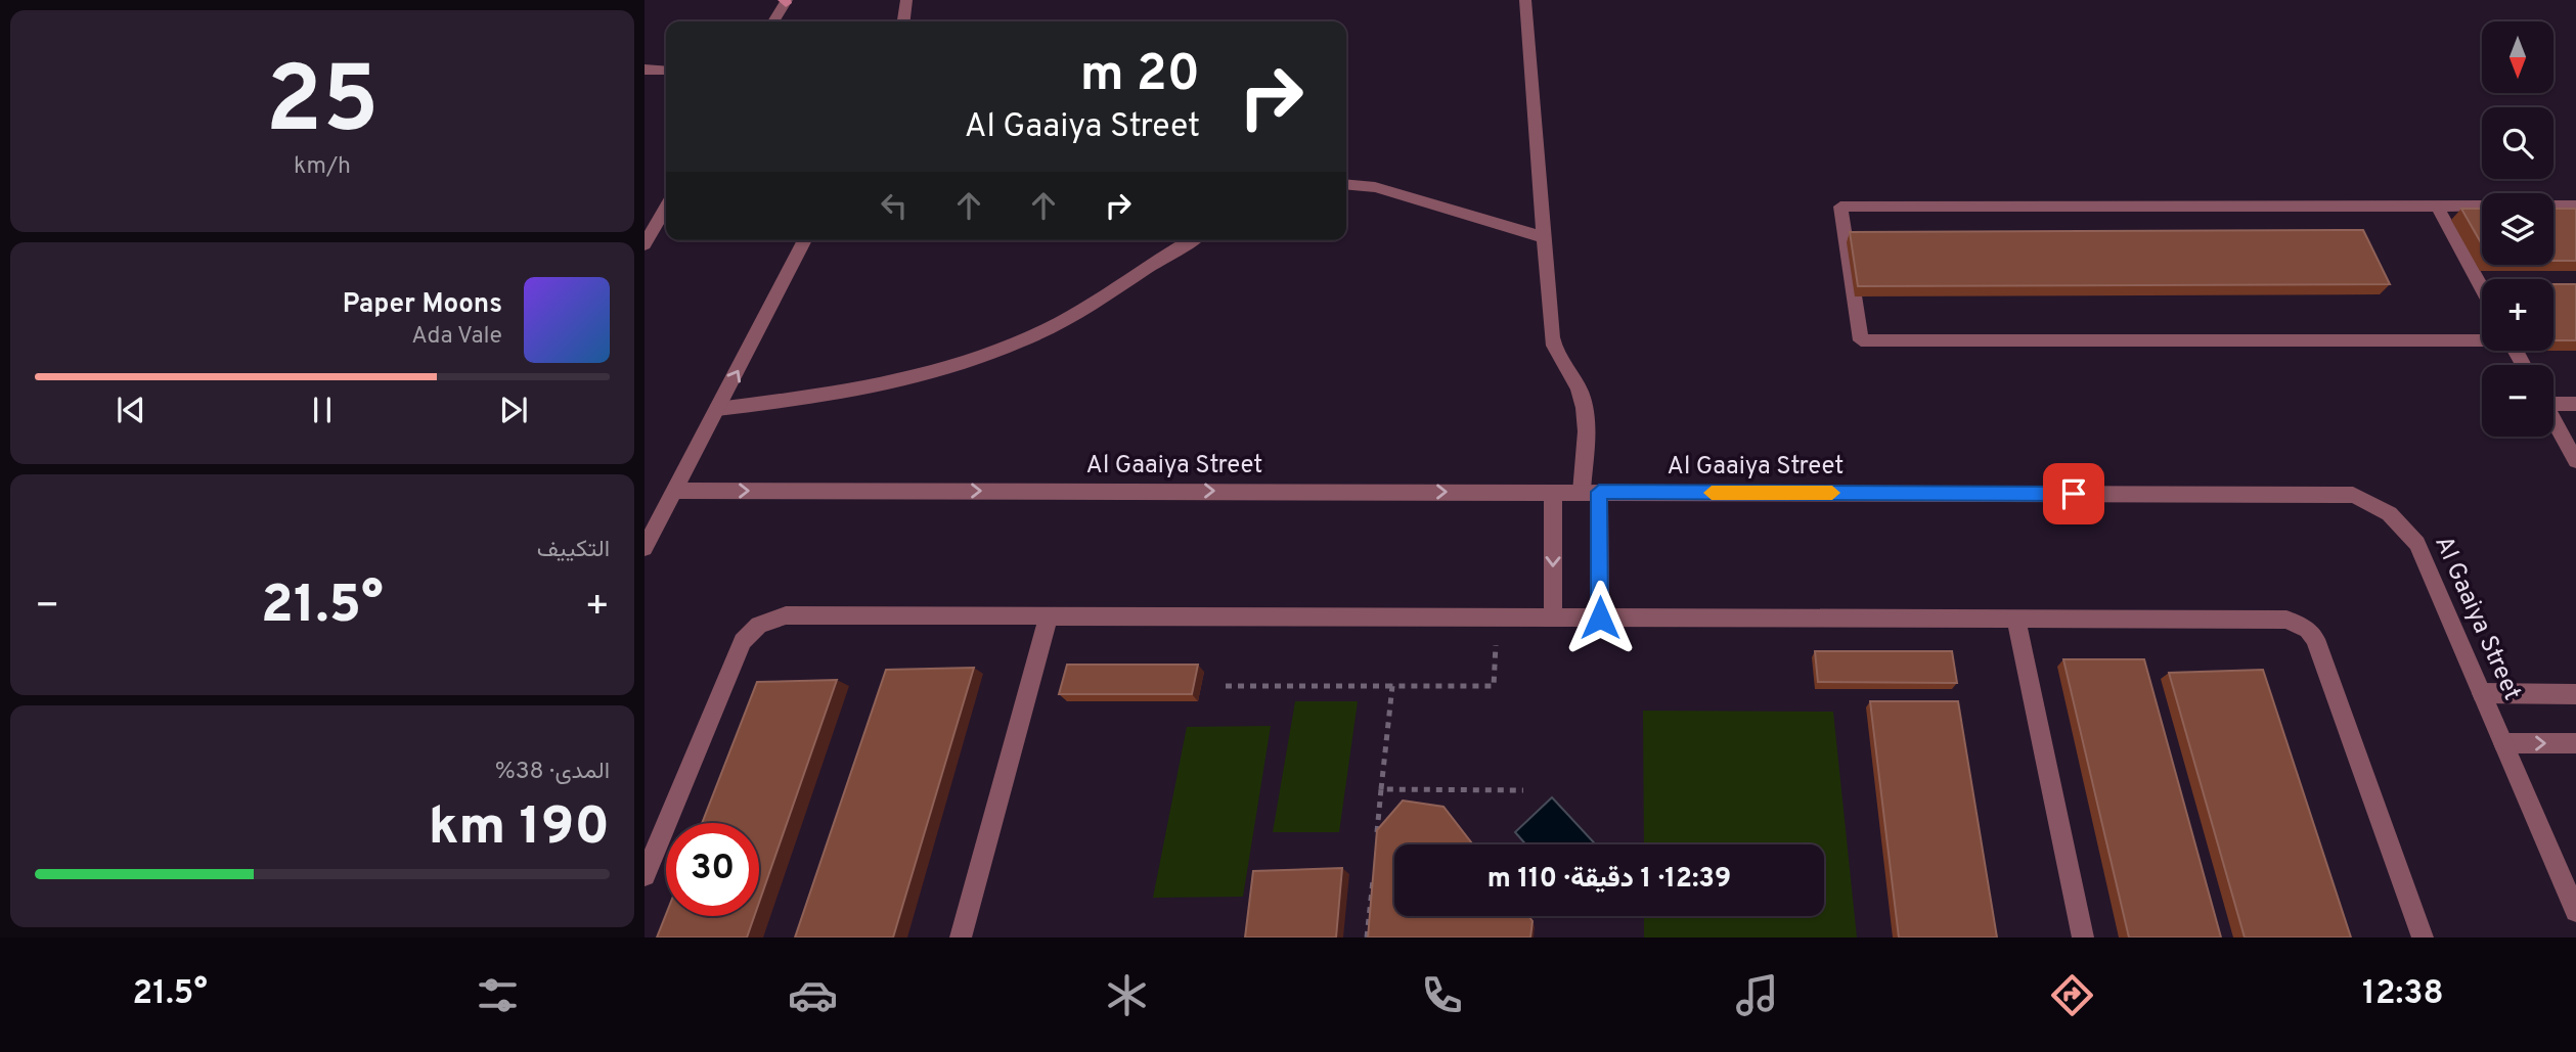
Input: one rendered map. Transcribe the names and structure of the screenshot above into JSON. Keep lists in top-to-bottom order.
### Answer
{
  "streets": {
    "street": ["Al Gaaiya Street"]
  },
  "north": "bottom",
  "page": {
    "tile": [
      ["25", "km/h"],
      "التكييف",
      ["المدى · 38%", "190 km"]
    ],
    "map_buttons": ["+", "−"],
    "turn": ["20 m", "Al Gaaiya Street"],
    "song": ["Paper Moons", "Ada Vale"],
    "heat": ["−", "21.5°", "+"],
    "limit": "30",
    "trip": "12:39 · 1 دقيقة · 110 m",
    "tabs": ["12:38", "21.5°"]
  }
}
